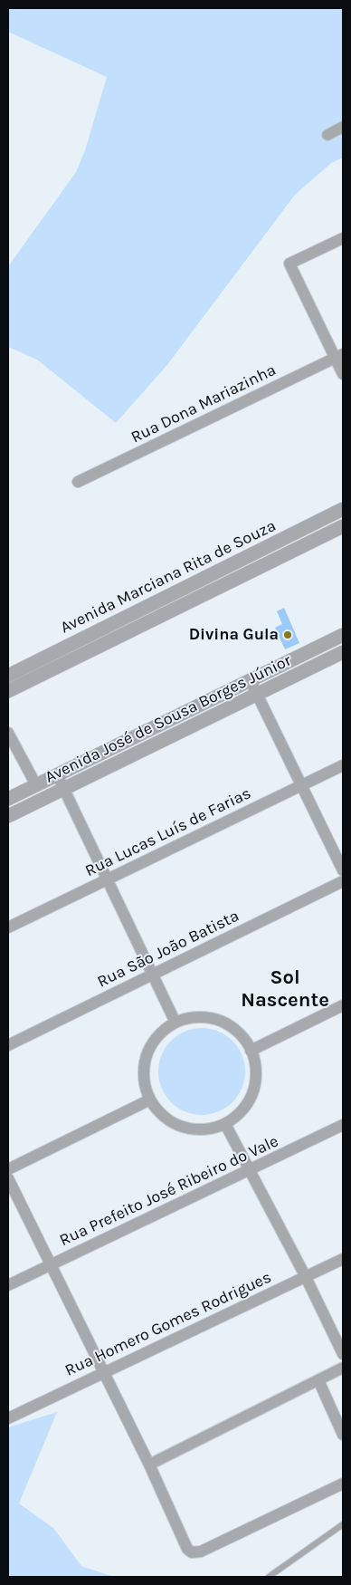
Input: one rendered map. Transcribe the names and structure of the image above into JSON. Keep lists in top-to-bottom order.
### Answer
{
  "streets": {
    "street": [
      "Rua Dona Mariazinha",
      "Avenida Marciana Rita de Souza",
      "Avenida José de Sousa Borges Júnior",
      "Rua Lucas Luís de Farias",
      "Rua São João Batista",
      "Rua Prefeito José Ribeiro do Vale",
      "Rua Homero Gomes Rodrigues"
    ]
  },
  "districts": ["Sol Nascente"],
  "places": ["Divina Gula"]
}
